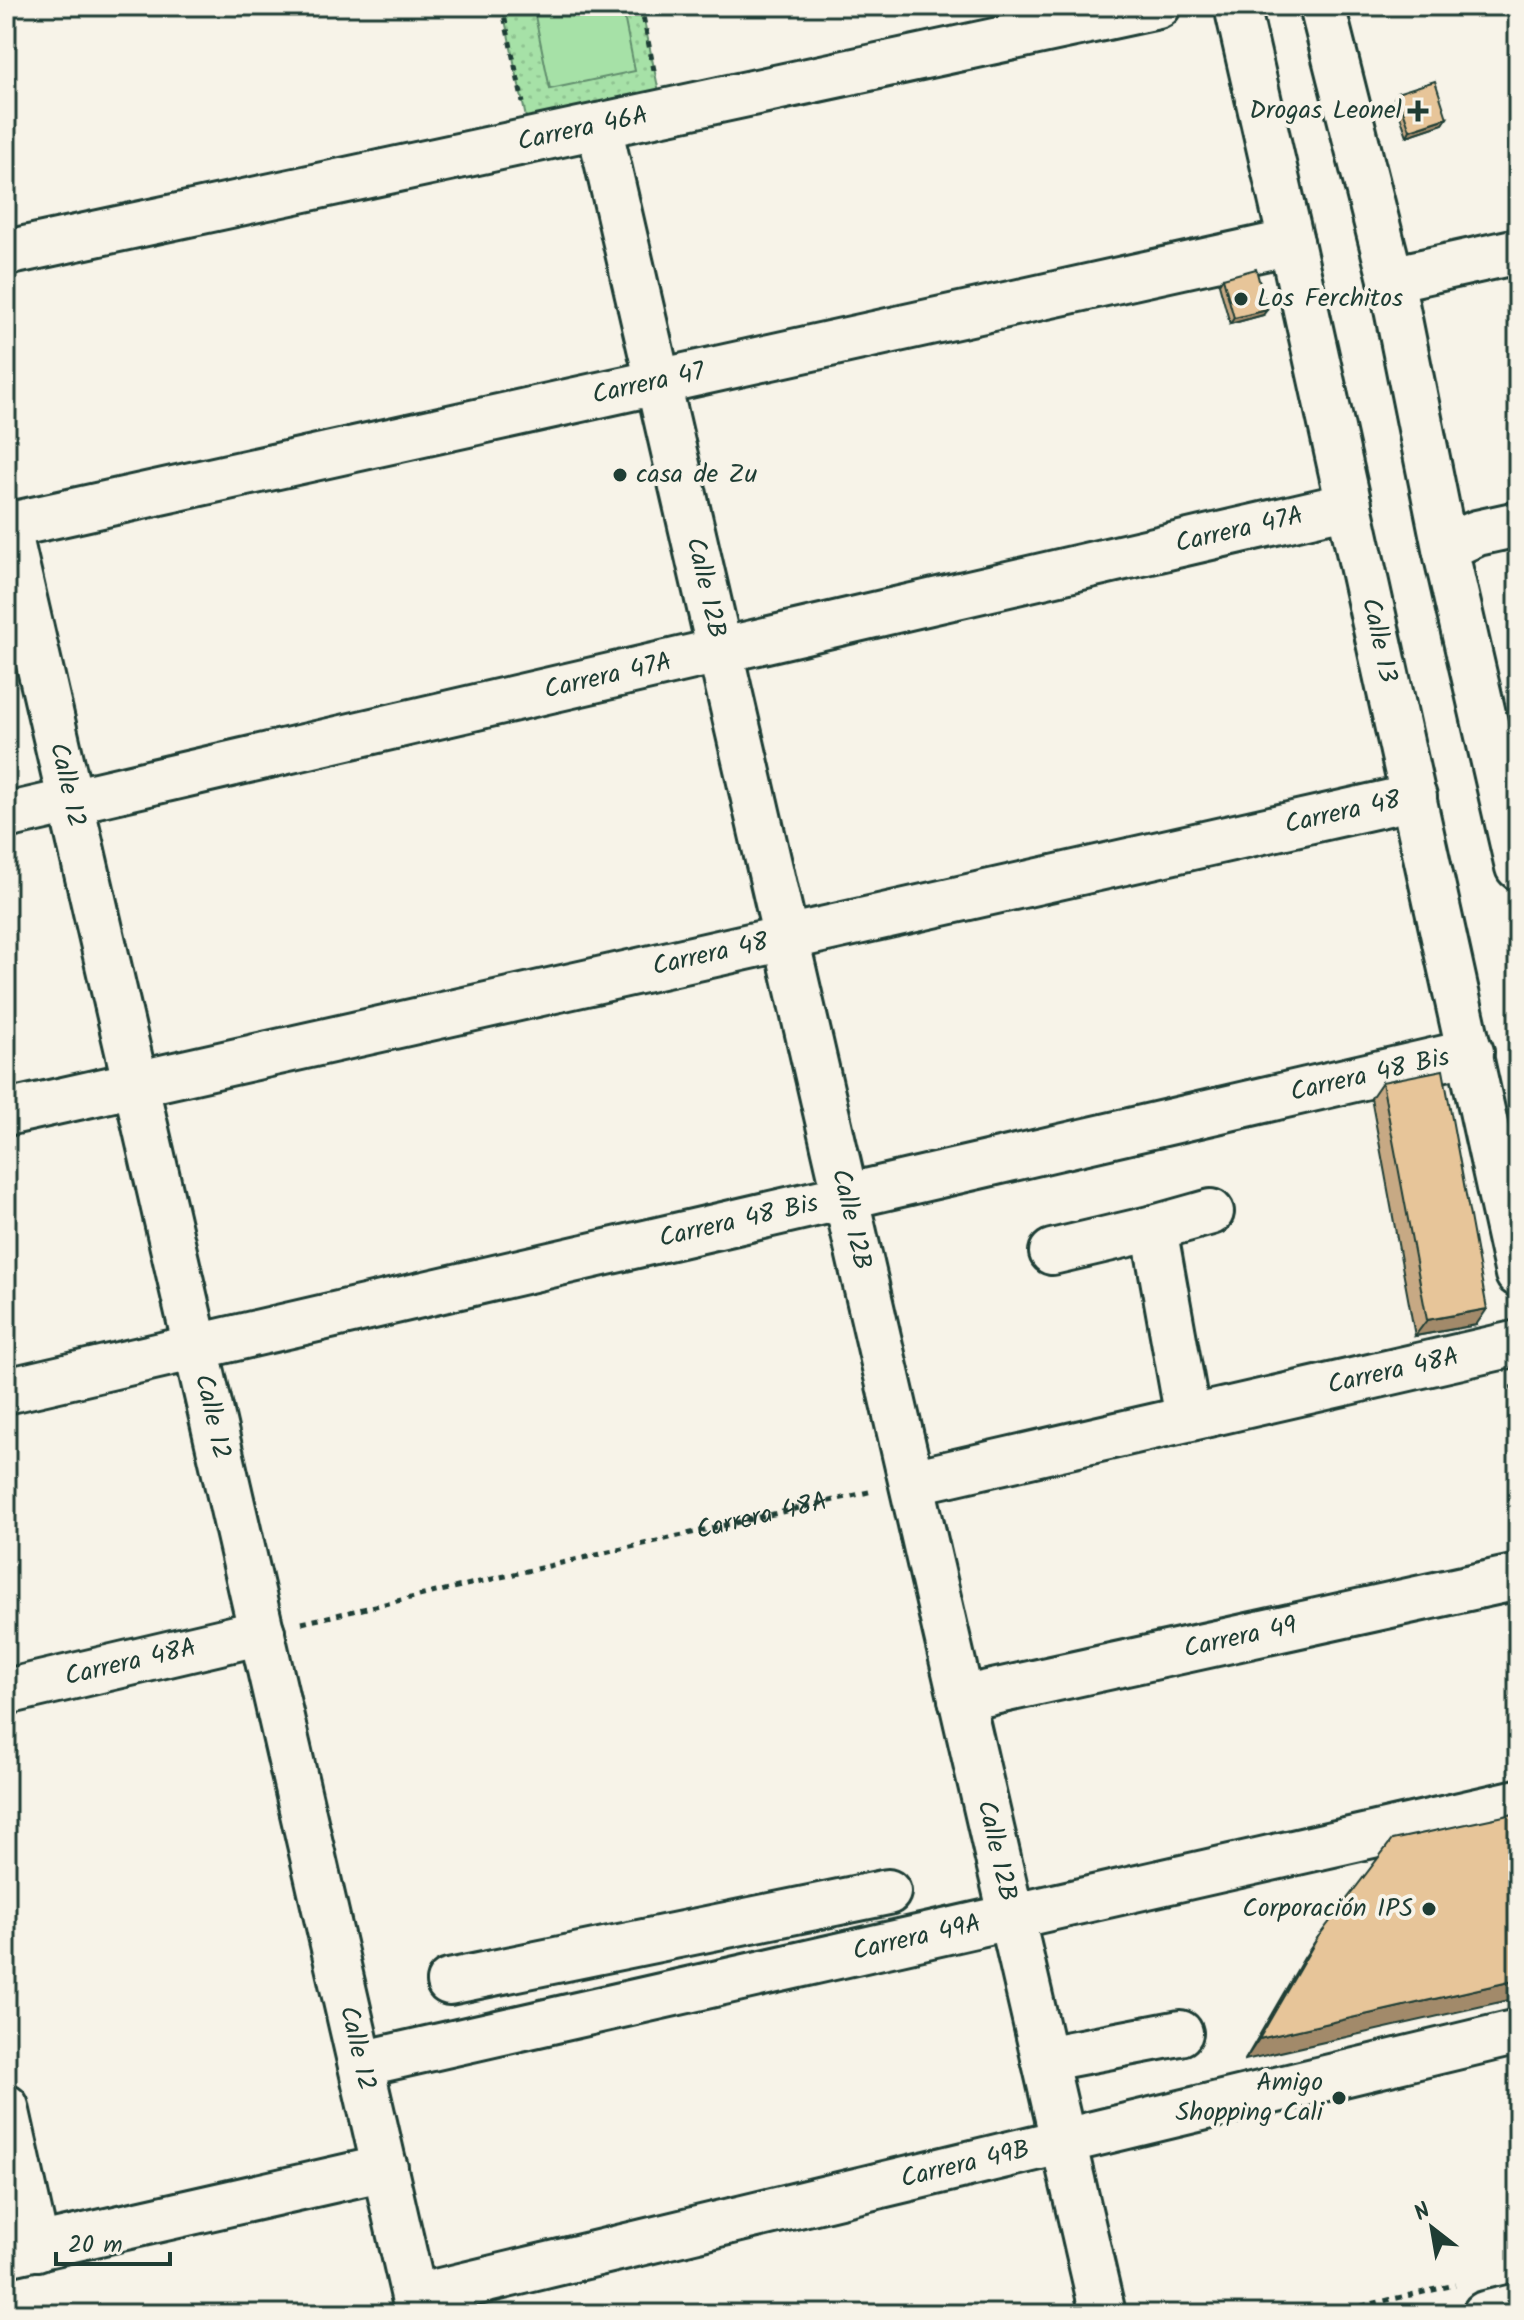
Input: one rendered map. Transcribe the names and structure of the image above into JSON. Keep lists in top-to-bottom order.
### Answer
{
  "streets": {
    "street": [
      "Carrera 46A",
      "Carrera 47",
      "Carrera 47A",
      "Calle 12B",
      "Calle 13",
      "Calle 12",
      "Carrera 48",
      "Carrera 48 Bis",
      "Carrera 48A",
      "Carrera 49",
      "Carrera 49A",
      "Carrera 49B"
    ]
  },
  "crossings": [
    ["Carrera 46A", "Calle 12B"],
    ["Carrera 47", "Calle 12B"],
    ["Carrera 47", "Calle 13"],
    ["Carrera 47", "Calle 12"],
    ["Carrera 47A", "Calle 12B"],
    ["Carrera 47A", "Calle 13"],
    ["Carrera 47A", "Calle 12"],
    ["Calle 12B", "Carrera 48"],
    ["Calle 12B", "Carrera 48 Bis"],
    ["Calle 12B", "Carrera 48A"],
    ["Calle 12B", "Carrera 49"],
    ["Calle 12B", "Carrera 49A"],
    ["Calle 12B", "Carrera 49B"],
    ["Calle 13", "Carrera 48"],
    ["Calle 13", "Carrera 48 Bis"],
    ["Calle 12", "Carrera 48"],
    ["Calle 12", "Carrera 48 Bis"],
    ["Calle 12", "Carrera 48A"],
    ["Calle 12", "Carrera 49A"],
    ["Calle 12", "Carrera 49B"]
  ],
  "places": {
    "health": ["Drogas Leonel"],
    "other": [
      "Los Ferchitos",
      "casa de Zu",
      "Corporación IPS",
      "Amigo Shopping Cali"
    ]
  },
  "scale_bar": "20 m",
  "north": "top left"
}
